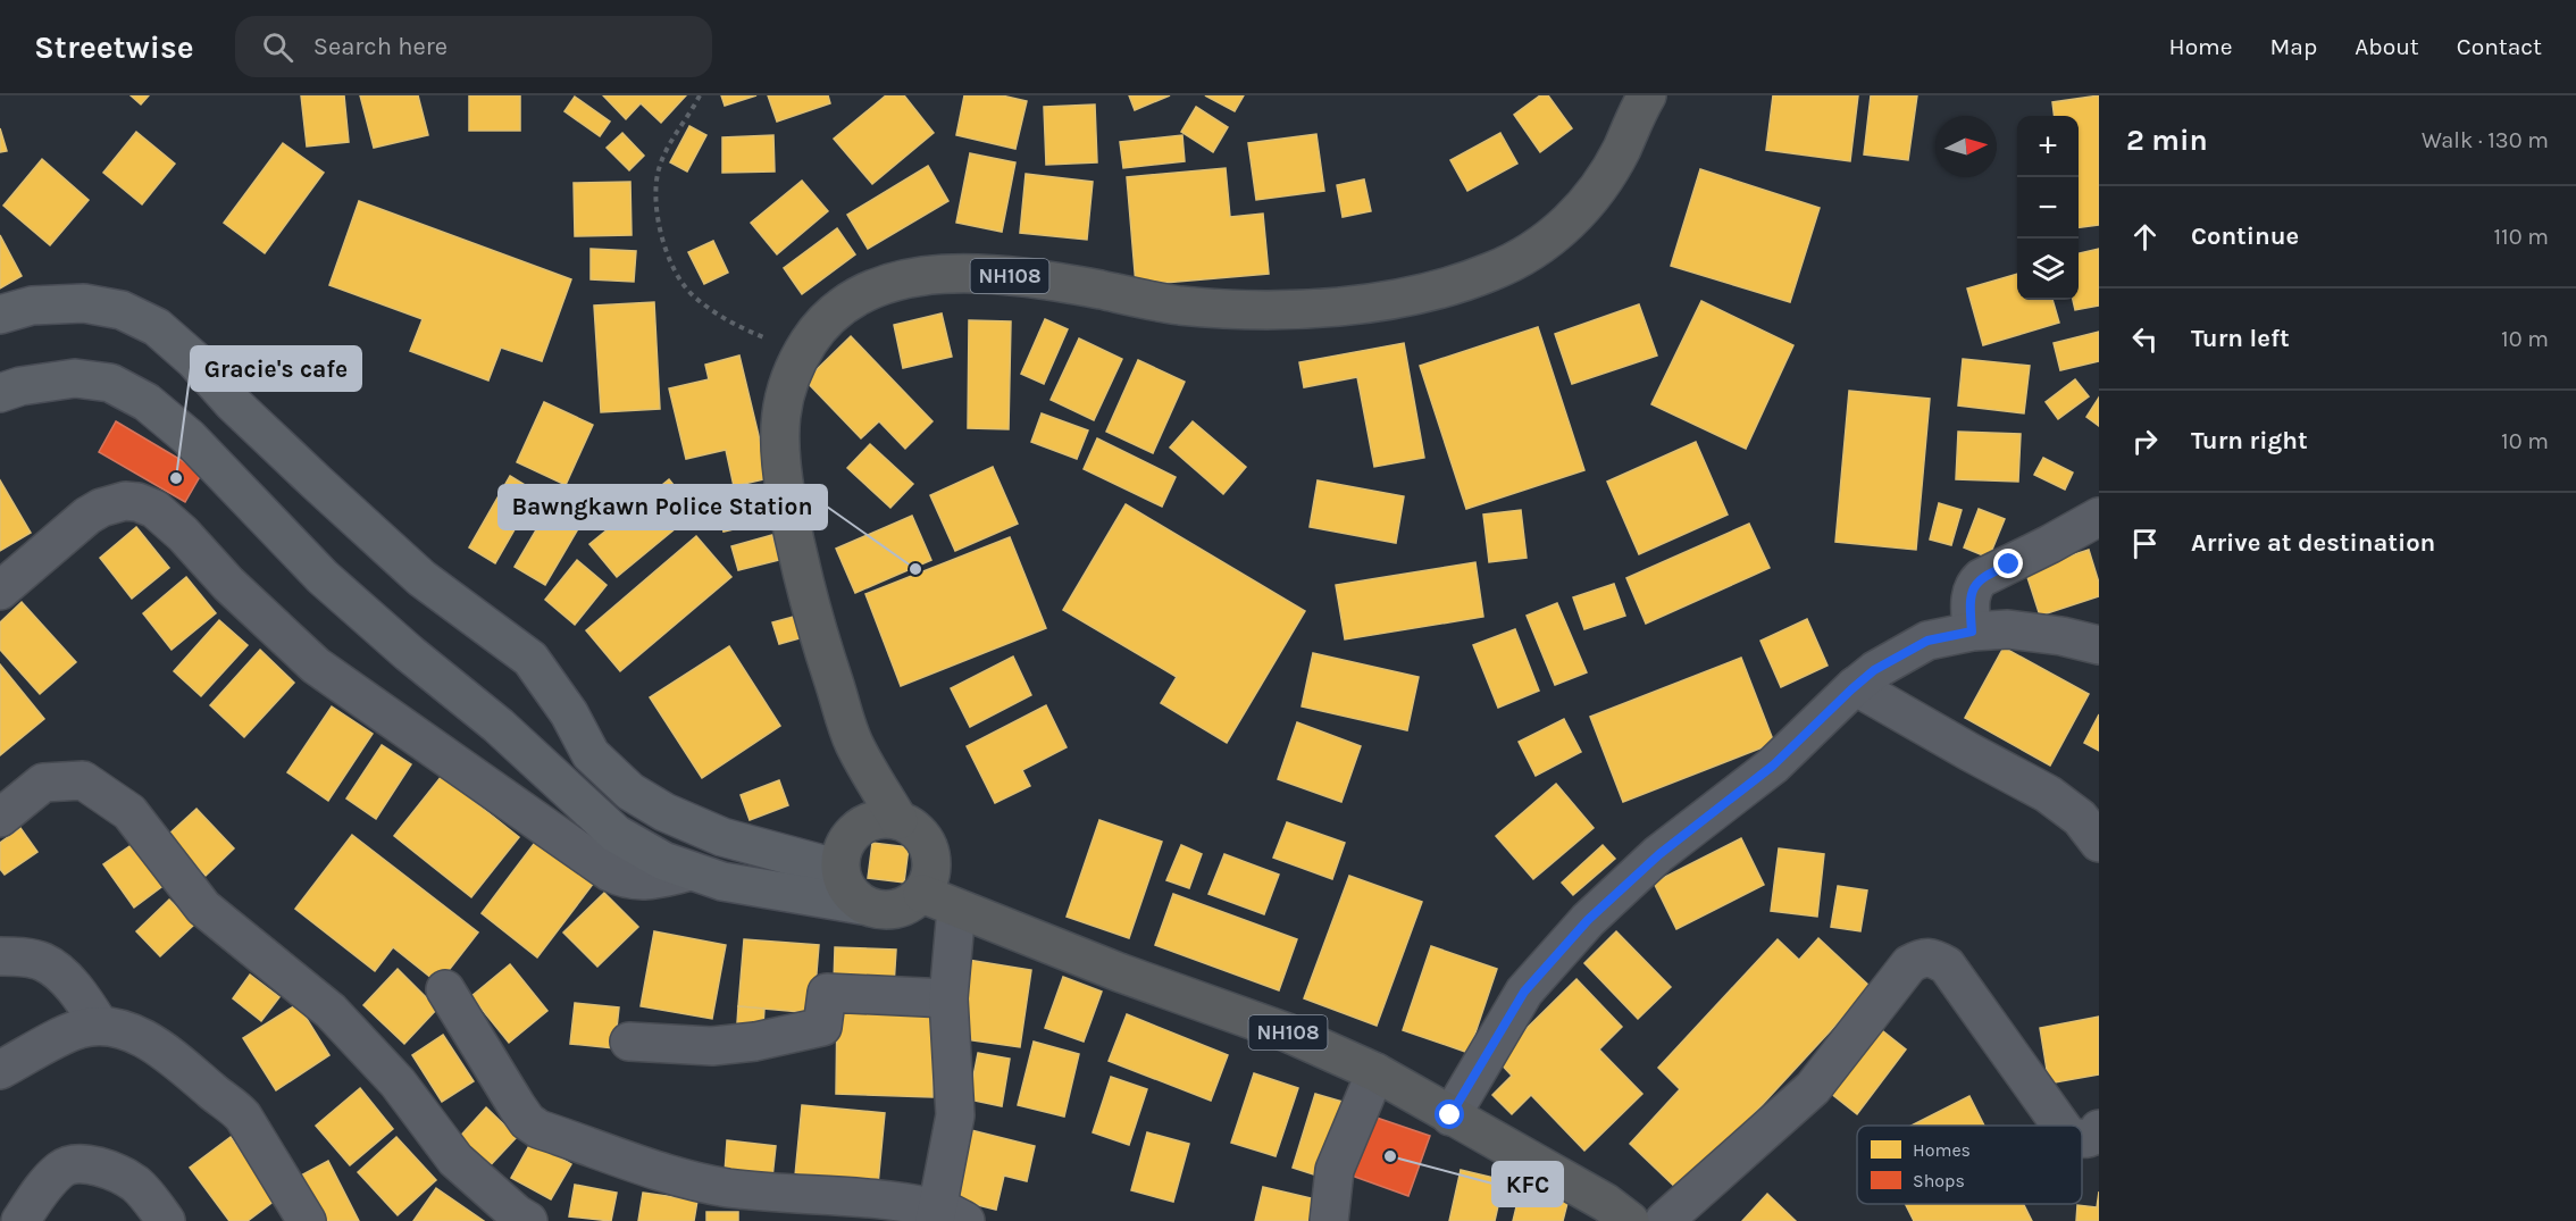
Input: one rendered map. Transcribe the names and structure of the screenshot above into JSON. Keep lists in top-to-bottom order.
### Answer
{
  "streets": {
    "highway": ["NH108"]
  },
  "places": ["Gracie's cafe", "Bawngkawn Police Station", "KFC"],
  "legend": ["Homes", "Shops"],
  "north": "right",
  "page": {
    "header": "Streetwise",
    "search": "Search here",
    "nav": [
      "Home",
      "Map",
      "About",
      "Contact"
    ],
    "heading": ["2 min", "Walk · 130 m"],
    "map_buttons": ["+", "−"],
    "list": [
      ["Continue", "110 m"],
      ["Turn left", "10 m"],
      ["Turn right", "10 m"],
      "Arrive at destination"
    ]
  }
}
